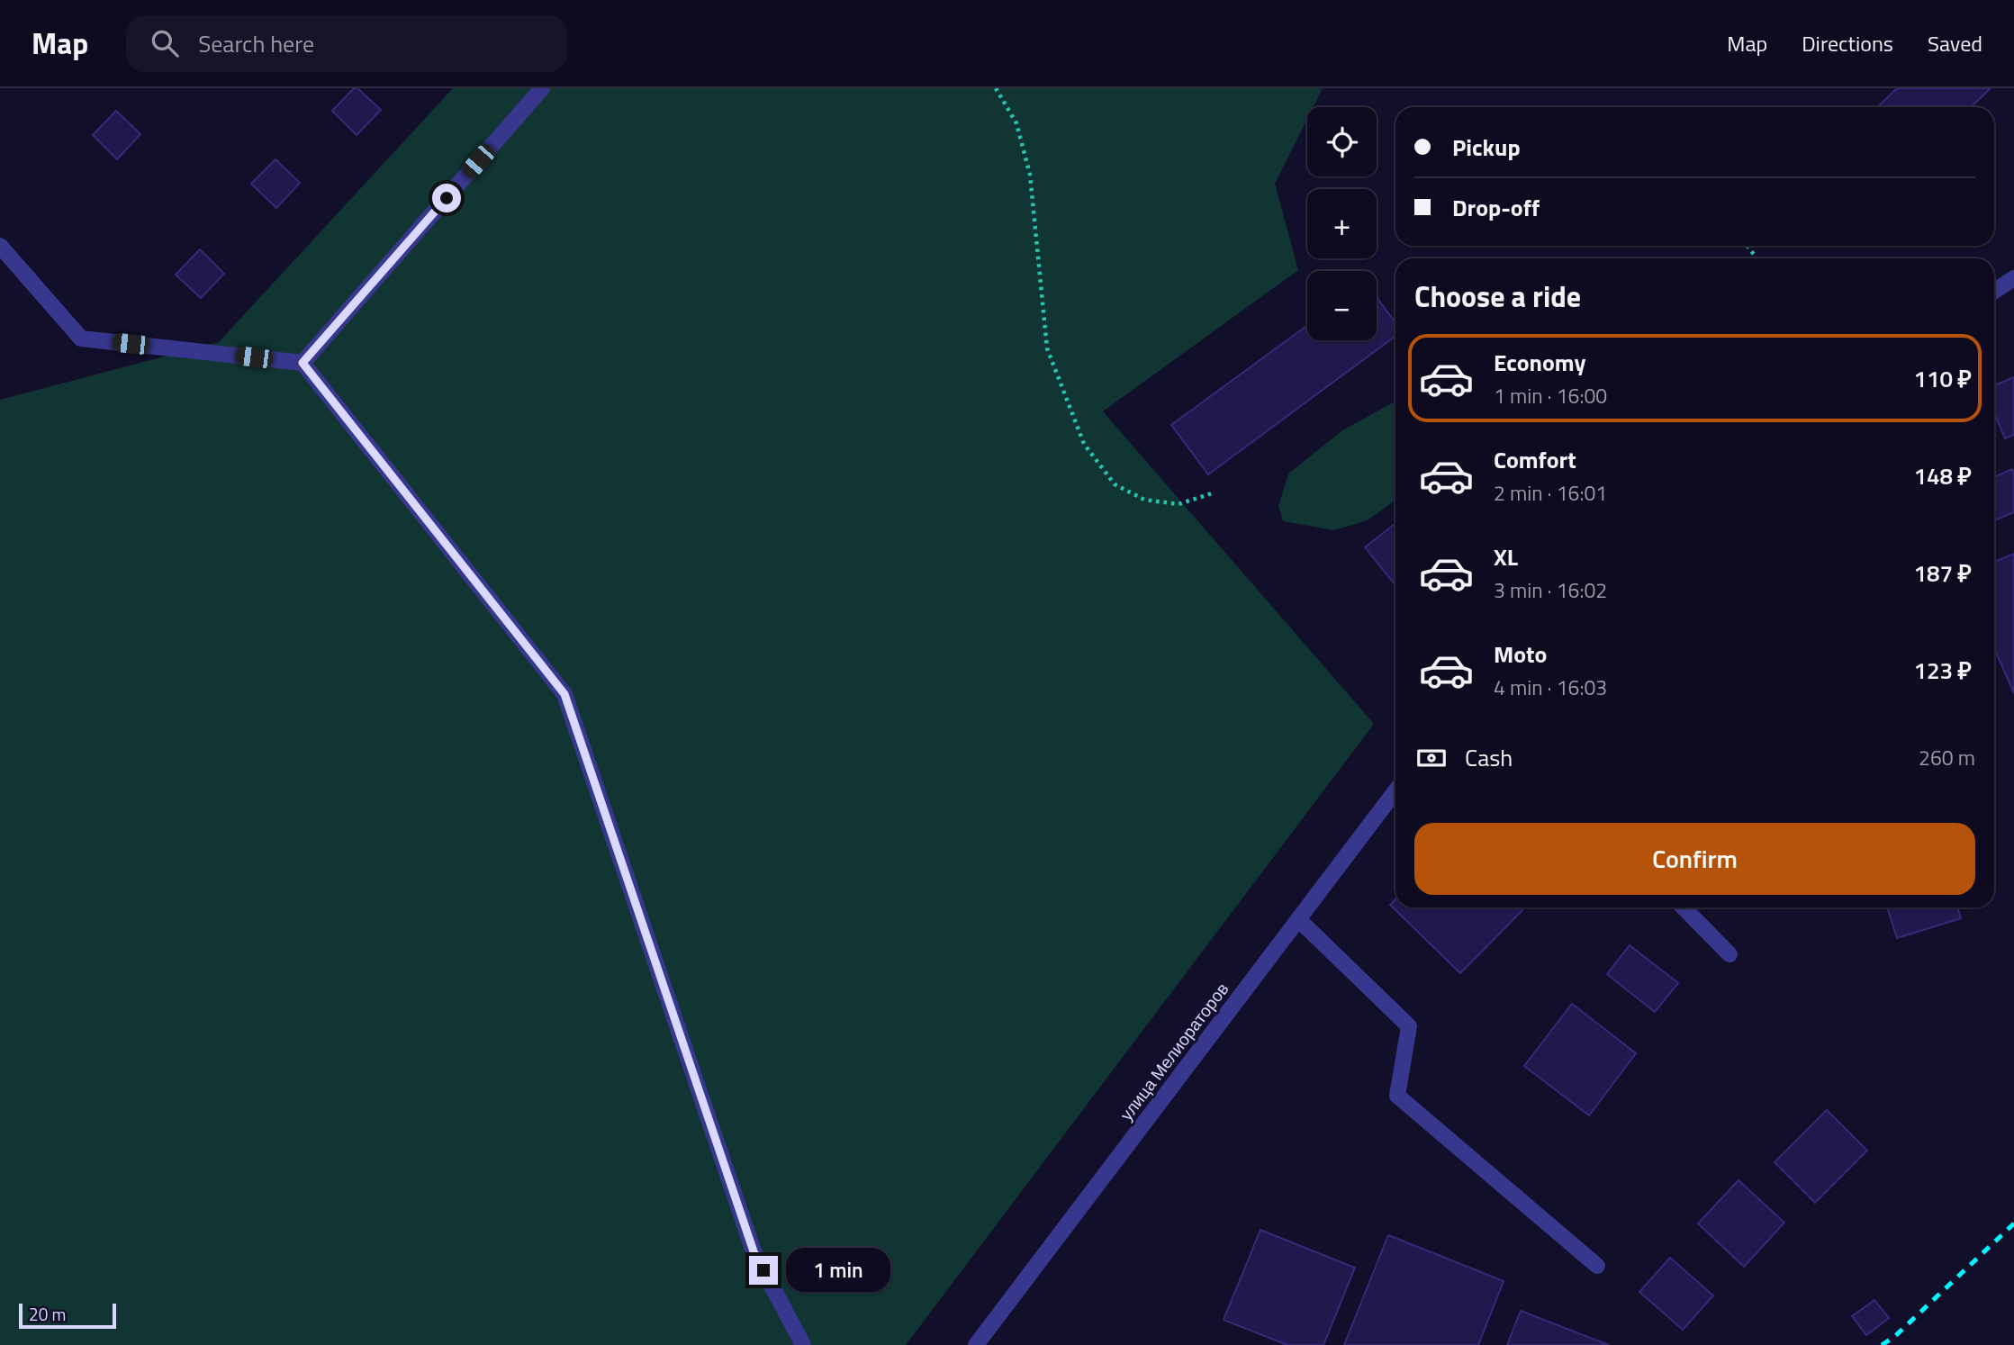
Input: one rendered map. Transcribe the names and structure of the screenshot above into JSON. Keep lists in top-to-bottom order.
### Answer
{
  "streets": {
    "street": ["улица Мелиораторов"]
  },
  "scale_bar": "20 m",
  "page": {
    "header": "Map",
    "search": "Search here",
    "nav": ["Map", "Directions", "Saved"],
    "map_buttons": ["+", "−"],
    "banner": ["Pickup", "Drop-off"],
    "heading": "Choose a ride",
    "list": [
      {
        "name": "Economy",
        "note": "1 min · 16:00",
        "value": "110 ₽"
      },
      {
        "name": "Comfort",
        "note": "2 min · 16:01",
        "value": "148 ₽"
      },
      {
        "name": "XL",
        "note": "3 min · 16:02",
        "value": "187 ₽"
      },
      {
        "name": "Moto",
        "note": "4 min · 16:03",
        "value": "123 ₽"
      }
    ],
    "pay": ["Cash", "260 m"],
    "buttons": "Confirm",
    "bubble": "1 min",
    "scale": "20 m"
  }
}
